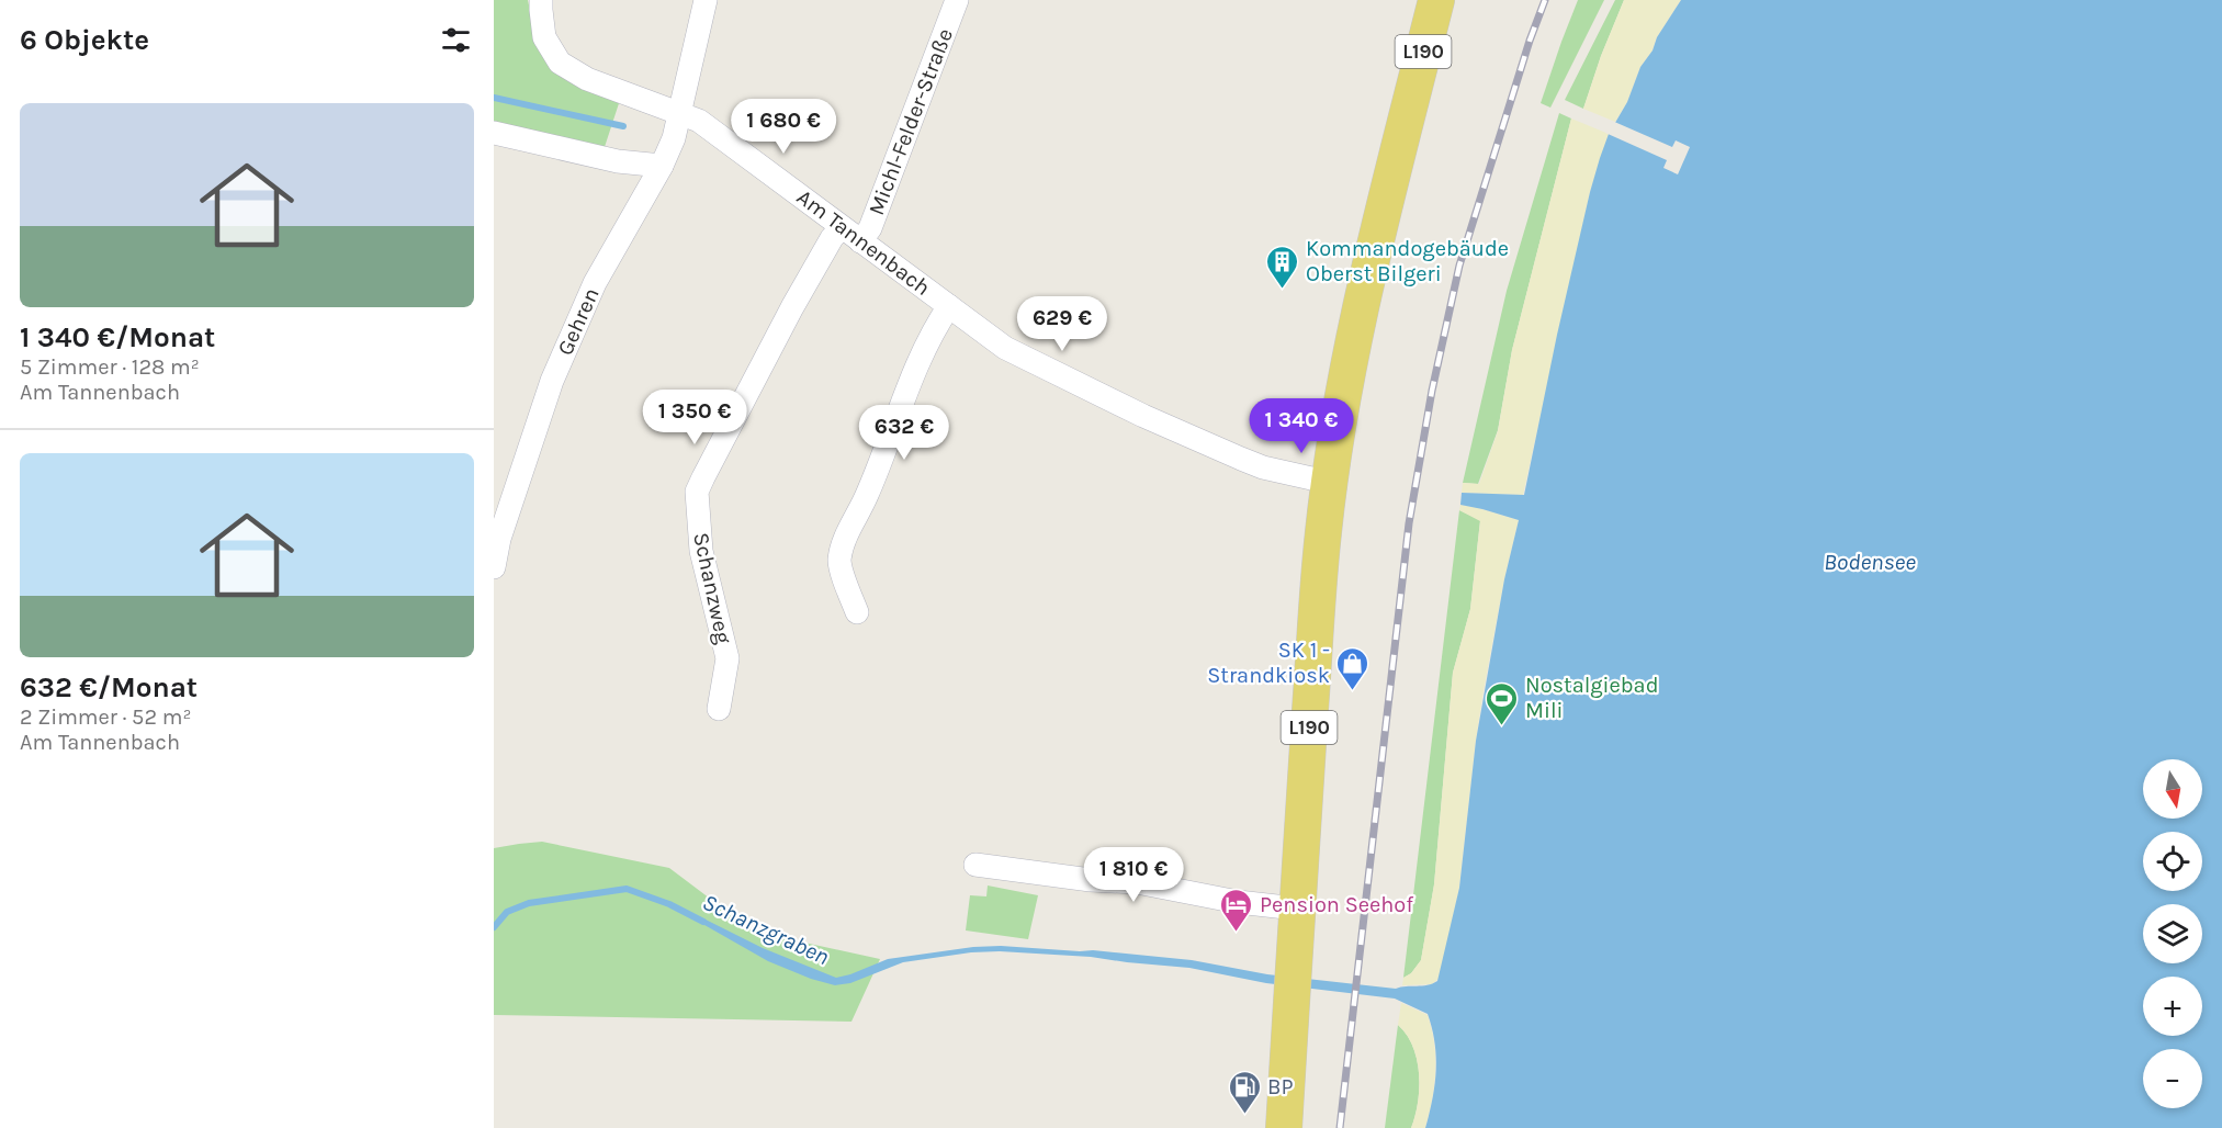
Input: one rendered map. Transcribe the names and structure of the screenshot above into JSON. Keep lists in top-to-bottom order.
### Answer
{
  "streets": {
    "main road": ["L190"],
    "street": [
      "Michl-Felder-Straße",
      "Am Tannenbach",
      "Gehren",
      "Schanzweg"
    ]
  },
  "crossings": [
    ["L190", "Am Tannenbach"],
    ["Michl-Felder-Straße", "Am Tannenbach"],
    ["Am Tannenbach", "Gehren"],
    ["Am Tannenbach", "Schanzweg"]
  ],
  "water": ["Bodensee", "Schanzgraben"],
  "places": {
    "building": ["Kommandogebäude Oberst Bilgeri"],
    "shop": ["SK 1 - Strandkiosk"],
    "sports": ["Nostalgiebad Mili"],
    "hotel": ["Pension Seehof"],
    "fuel station": ["BP"]
  },
  "north": "bottom",
  "page": {
    "heading": "6 Objekte",
    "list": [
      {
        "name": "1 340 €/Monat",
        "note": "5 Zimmer · 128 m² · Am Tannenbach"
      },
      {
        "name": "632 €/Monat",
        "note": "2 Zimmer · 52 m² · Am Tannenbach"
      }
    ],
    "price": [
      "1 680 €",
      "629 €",
      "1 350 €",
      "1 340 €",
      "632 €",
      "1 810 €"
    ],
    "map_buttons": ["+", "−"]
  }
}
